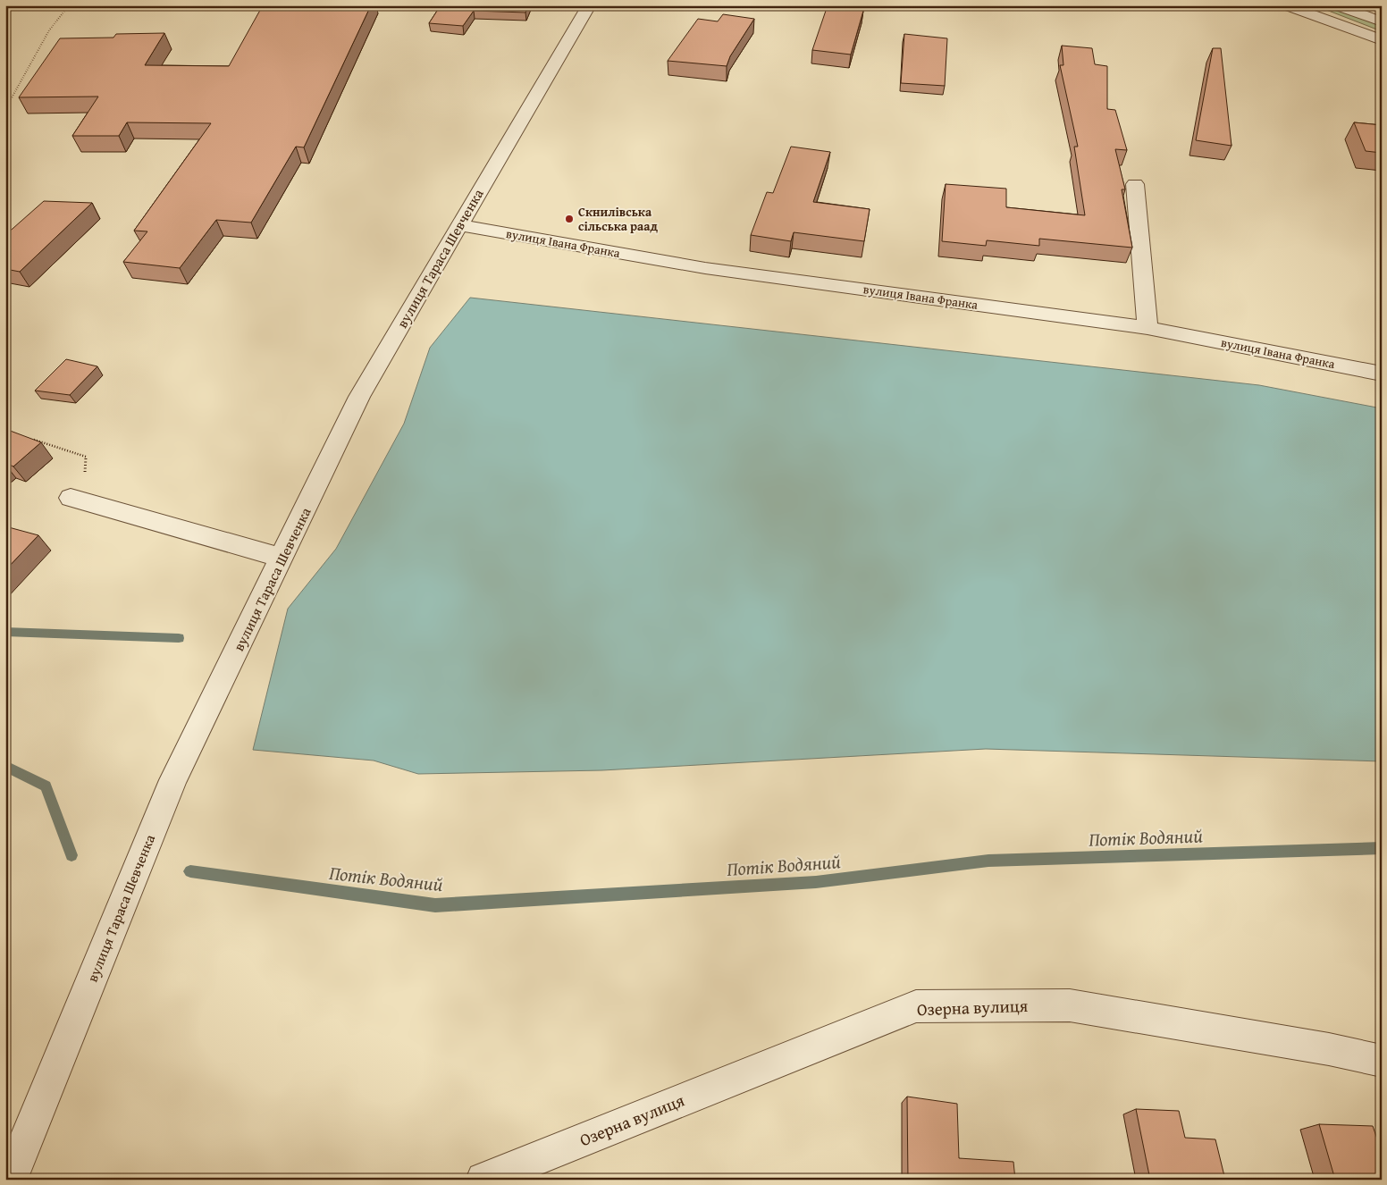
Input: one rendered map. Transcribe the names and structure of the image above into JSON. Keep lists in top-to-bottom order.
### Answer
{
  "streets": {
    "street": ["вулиця Івана Франка", "вулиця Тараса Шевченка", "Озерна вулиця"]
  },
  "crossings": [
    ["вулиця Івана Франка", "вулиця Тараса Шевченка"]
  ],
  "water": ["Потік Водяний"],
  "places": ["Скнилівська сільська раад"]
}
